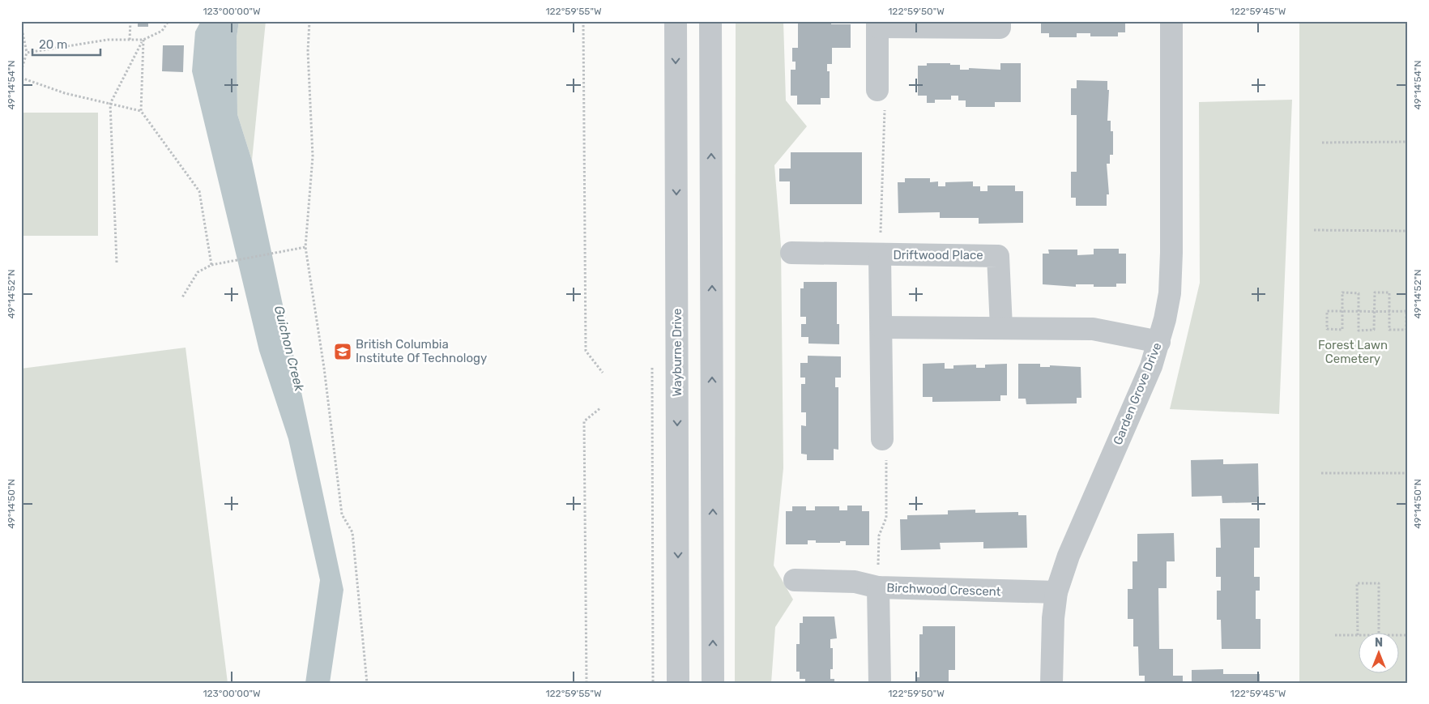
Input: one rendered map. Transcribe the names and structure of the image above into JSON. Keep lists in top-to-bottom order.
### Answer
{
  "streets": {
    "street": [
      "Driftwood Place",
      "Wayburne Drive",
      "Garden Grove Drive",
      "Birchwood Crescent"
    ]
  },
  "crossings": [
    ["Garden Grove Drive", "Birchwood Crescent"]
  ],
  "water": ["Guichon Creek"],
  "parks": ["Forest Lawn Cemetery"],
  "places": {
    "school or university": ["British Columbia Institute Of Technology"]
  },
  "scale_bar": "20 m",
  "north": "top",
  "coordinates": [
    "123°00'00\"W",
    "122°59'55\"W",
    "122°59'50\"W",
    "122°59'45\"W",
    "49°14'54\"N",
    "49°14'52\"N",
    "49°14'50\"N"
  ]
}
